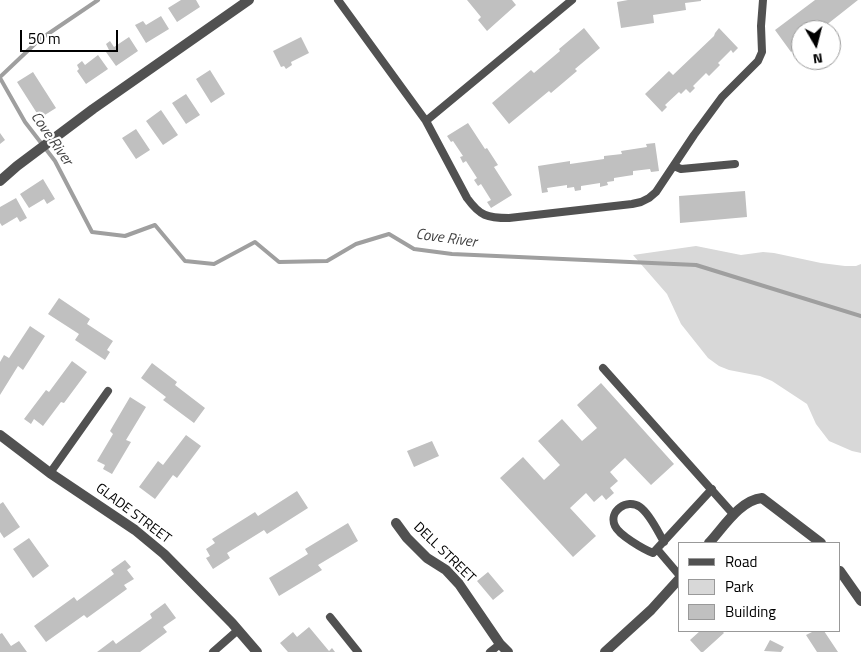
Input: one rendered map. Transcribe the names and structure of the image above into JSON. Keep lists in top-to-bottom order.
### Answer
{
  "streets": {
    "street": ["GLADE STREET", "DELL STREET"]
  },
  "water": ["Cove River"],
  "legend": ["Road", "Park", "Building"],
  "scale_bar": "50 m",
  "north": "bottom"
}
